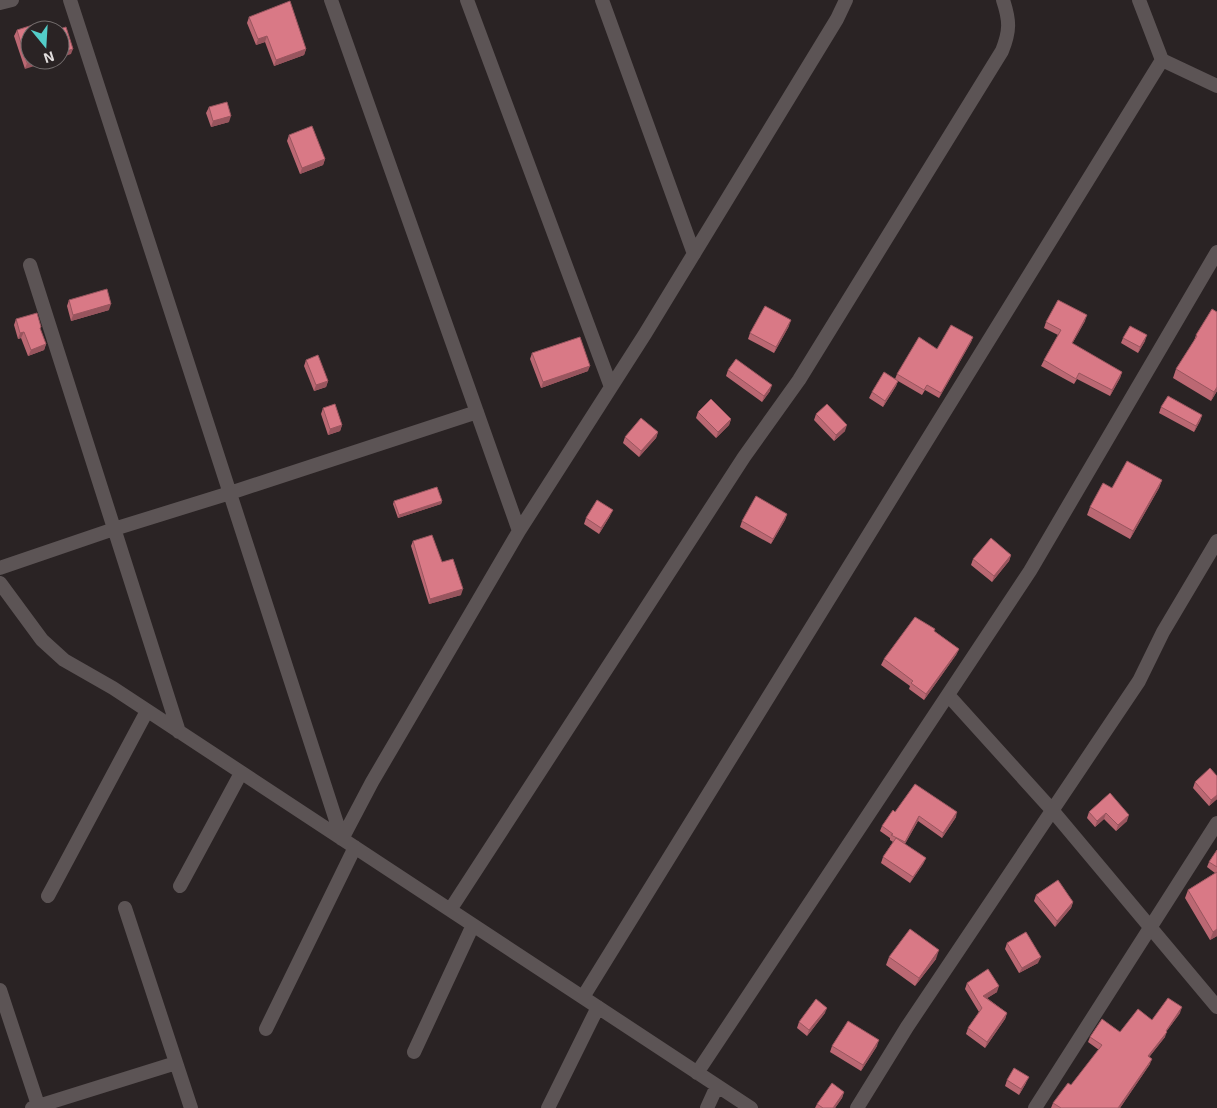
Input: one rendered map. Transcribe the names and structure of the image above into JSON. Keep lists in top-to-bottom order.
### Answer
{
  "north": "bottom"
}
